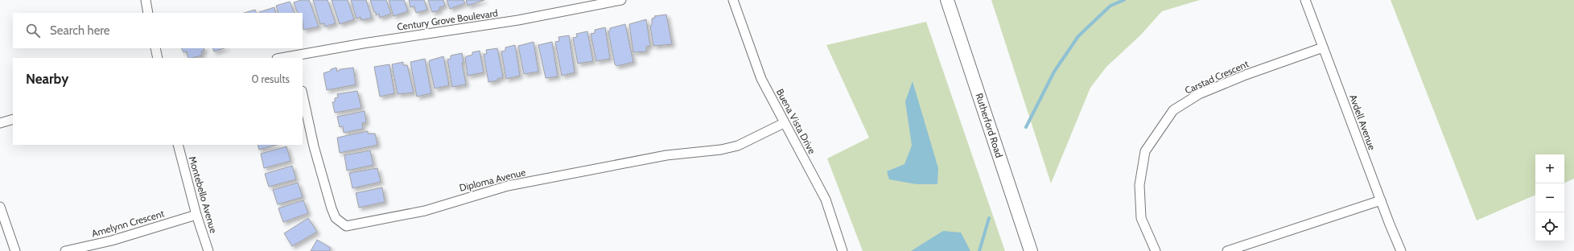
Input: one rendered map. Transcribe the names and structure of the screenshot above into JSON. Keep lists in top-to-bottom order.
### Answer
{
  "streets": {
    "main road": ["Rutherford Road"],
    "street": [
      "Century Grove Boulevard",
      "Carstad Crescent",
      "Buena Vista Drive",
      "Avdell Avenue",
      "Diploma Avenue",
      "Montebello Avenue",
      "Amelynn Crescent"
    ]
  },
  "crossings": [
    ["Carstad Crescent", "Avdell Avenue"],
    ["Buena Vista Drive", "Diploma Avenue"],
    ["Montebello Avenue", "Amelynn Crescent"]
  ],
  "page": {
    "search": "Search here",
    "heading": ["Nearby", "0 results"],
    "map_buttons": ["+", "−"]
  }
}
